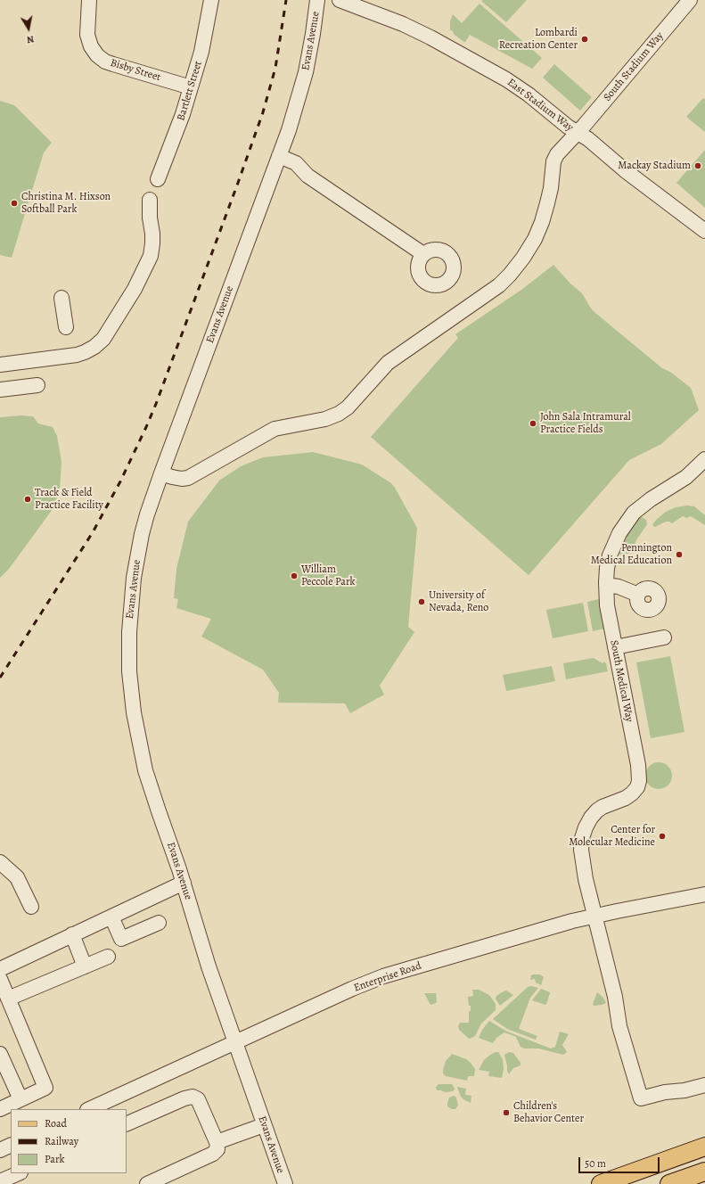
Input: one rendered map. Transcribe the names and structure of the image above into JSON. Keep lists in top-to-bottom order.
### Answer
{
  "streets": {
    "street": [
      "Evans Avenue",
      "South Stadium Way",
      "Bisby Street",
      "Bartlett Street",
      "East Stadium Way",
      "South Medical Way",
      "Enterprise Road"
    ]
  },
  "crossings": [
    ["Evans Avenue", "South Stadium Way"],
    ["Evans Avenue", "Enterprise Road"],
    ["South Stadium Way", "East Stadium Way"],
    ["Bisby Street", "Bartlett Street"],
    ["South Medical Way", "Enterprise Road"]
  ],
  "places": [
    "Lombardi Recreation Center",
    "Mackay Stadium",
    "Christina M. Hixson Softball Park",
    "John Sala Intramural Practice Fields",
    "Track & Field Practice Facility",
    "Pennington Medical Education",
    "William Peccole Park",
    "University of Nevada, Reno",
    "Center for Molecular Medicine",
    "Children's Behavior Center"
  ],
  "legend": ["Road", "Railway", "Park"],
  "scale_bar": "50 m",
  "north": "bottom"
}
